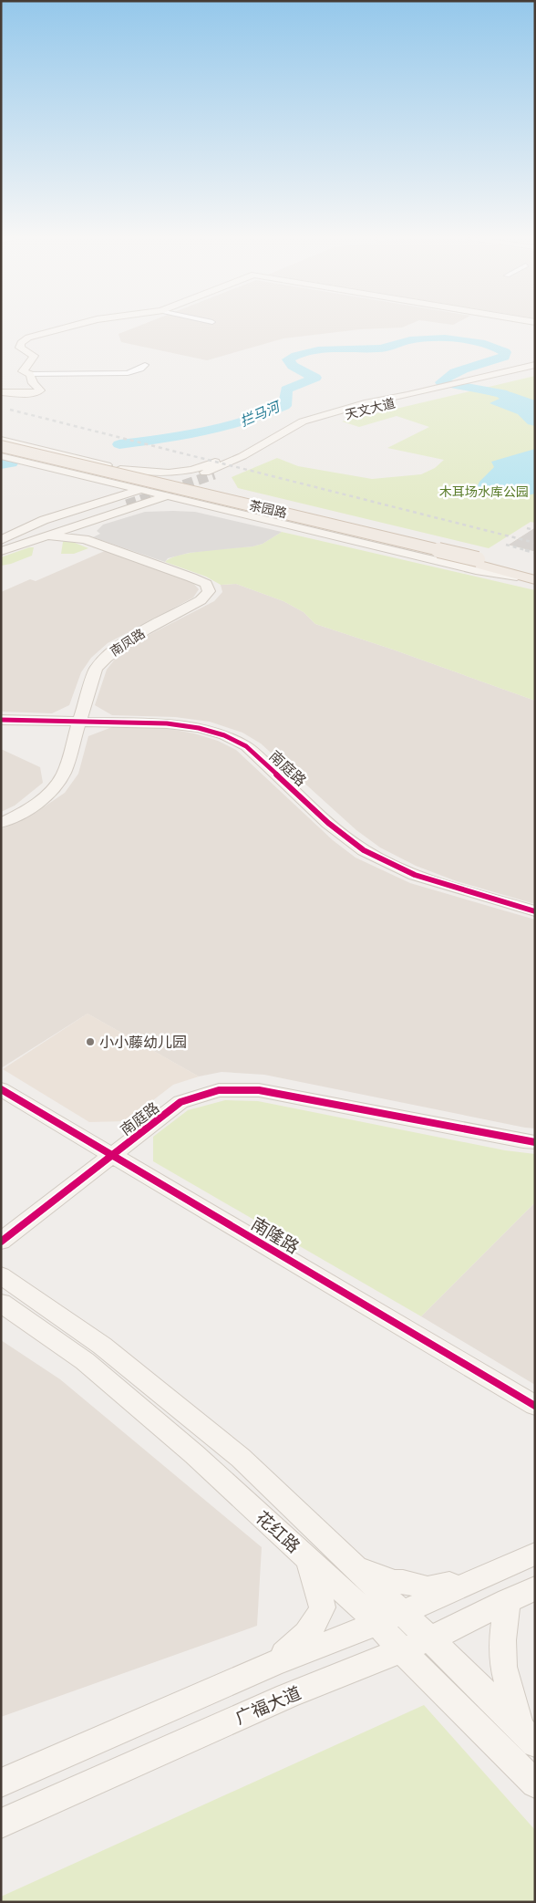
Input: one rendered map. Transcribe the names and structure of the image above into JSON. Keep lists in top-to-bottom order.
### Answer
{
  "streets": {
    "main road": ["茶园路"],
    "street": [
      "天文大道",
      "南凤路",
      "南庭路",
      "南隆路",
      "花红路",
      "广福大道"
    ]
  },
  "crossings": [
    ["南凤路", "南庭路"],
    ["南庭路", "南隆路"],
    ["花红路", "广福大道"]
  ],
  "water": ["拦马河"],
  "parks": ["木耳场水库公园"],
  "places": ["小小藤幼儿园"]
}
